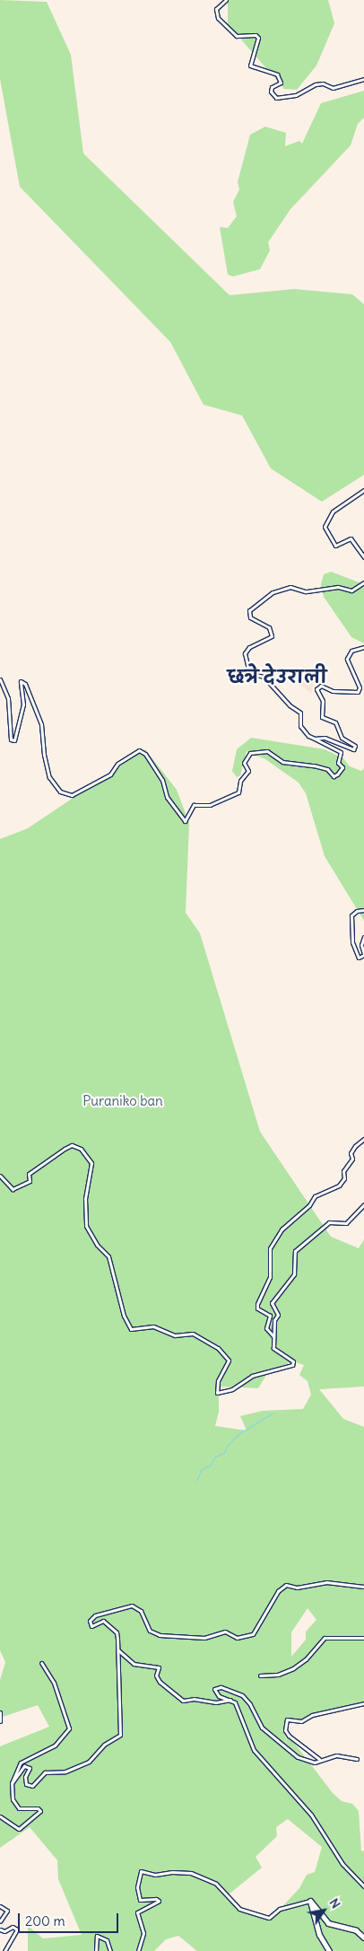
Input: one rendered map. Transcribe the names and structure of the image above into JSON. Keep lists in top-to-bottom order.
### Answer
{
  "districts": ["छत्रे देउराली"],
  "parks": ["Puraniko ban"],
  "scale_bar": "200 m",
  "north": "top right"
}
